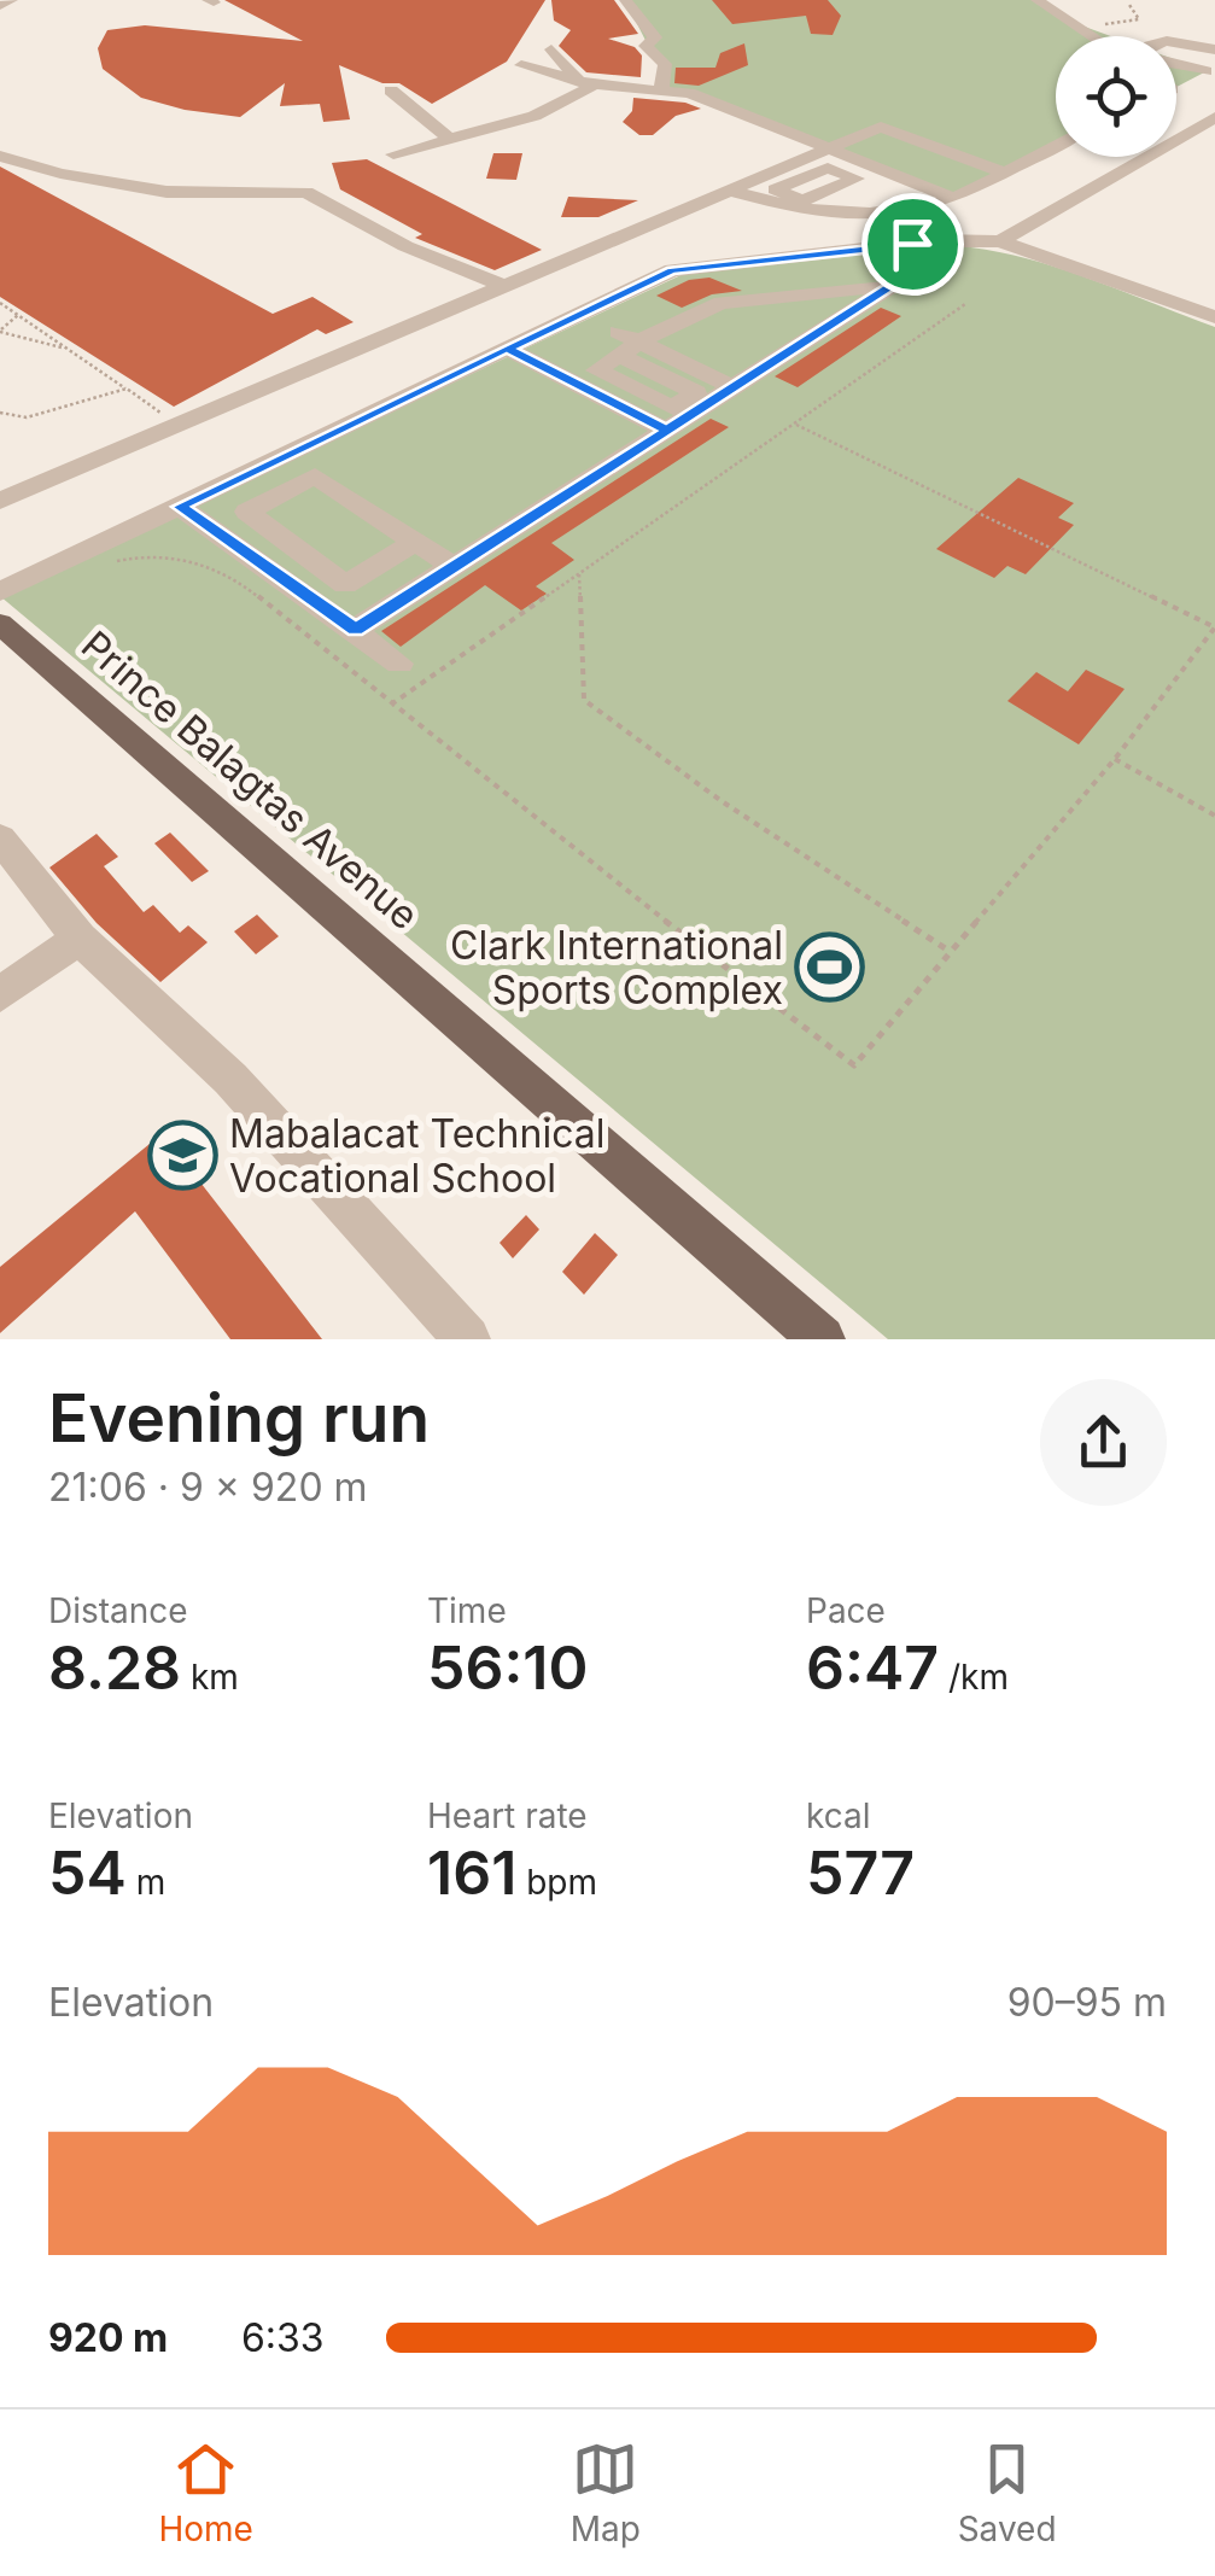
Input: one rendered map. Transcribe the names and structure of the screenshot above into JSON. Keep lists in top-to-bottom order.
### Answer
{
  "streets": {
    "main road": ["Prince Balagtas Avenue"]
  },
  "places": {
    "sports": ["Clark International Sports Complex"],
    "school or university": ["Mabalacat Technical Vocational School"]
  },
  "page": {
    "heading": ["Evening run", "21:06 · 9 × 920 m"],
    "stats": [
      ["Distance", "8.28 km"],
      ["Time", "56:10"],
      ["Pace", "6:47 /km"],
      ["Elevation", "54 m"],
      ["Heart rate", "161 bpm"],
      ["kcal", "577"]
    ],
    "chart": ["Elevation", "90–95 m"],
    "list": [
      {
        "name": "920 m",
        "note": "6:33"
      }
    ],
    "tabs": ["Home", "Map", "Saved"]
  }
}
